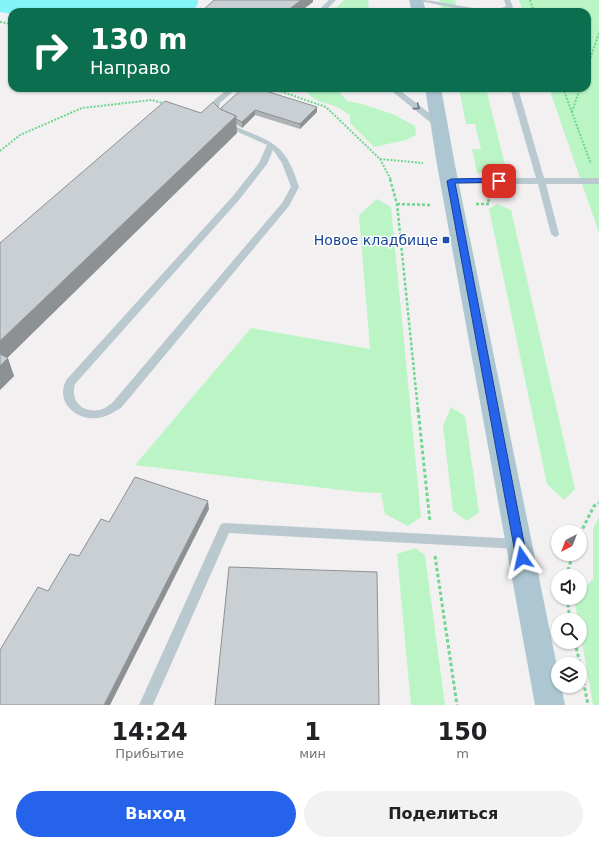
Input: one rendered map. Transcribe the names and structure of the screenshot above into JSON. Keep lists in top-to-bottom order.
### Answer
{
  "places": {
    "transit": ["Новое кладбище"]
  },
  "north": "bottom left",
  "page": {
    "turn": ["130 m", "Направо"],
    "eta": [
      "14:24",
      "Прибытие",
      "1",
      "мин",
      "150",
      "m"
    ],
    "buttons": ["Выход", "Поделиться"]
  }
}
